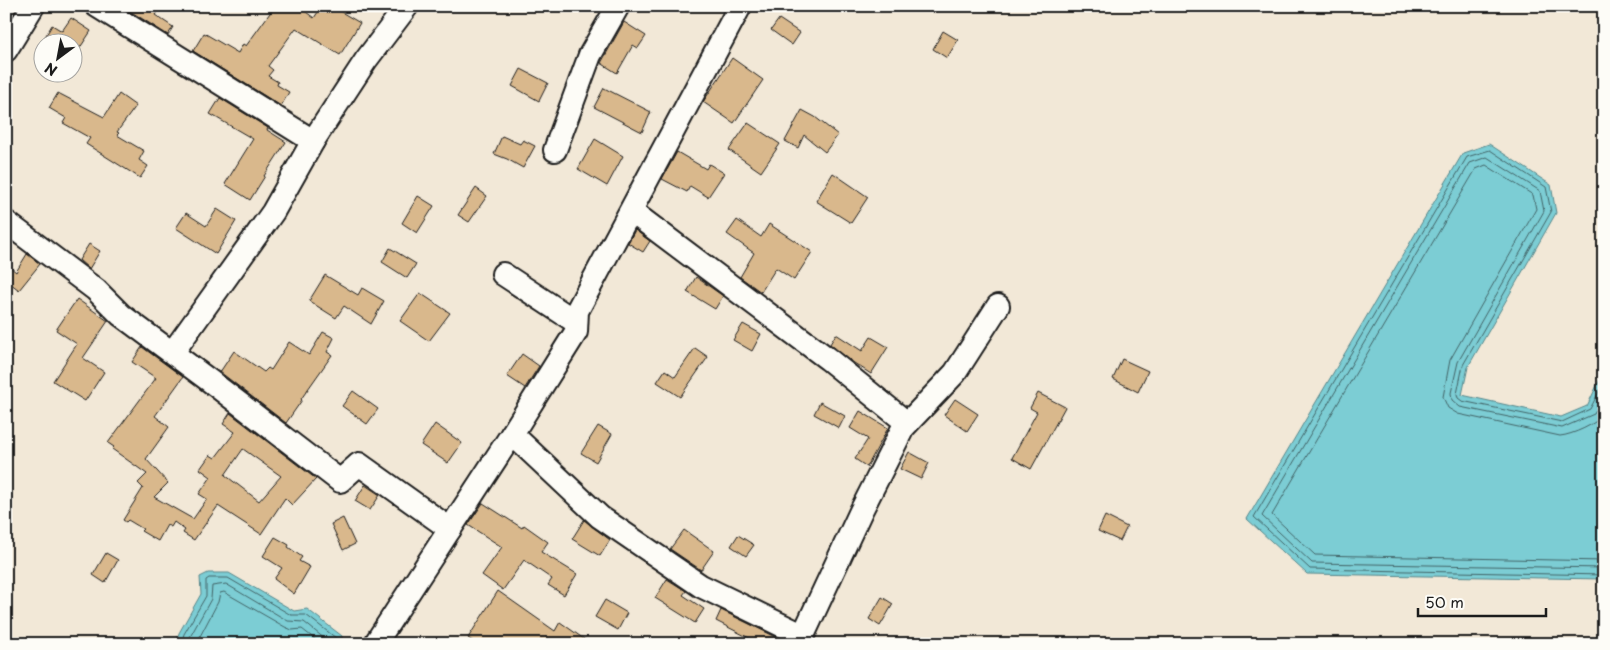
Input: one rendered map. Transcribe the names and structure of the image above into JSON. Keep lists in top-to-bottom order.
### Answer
{
  "scale_bar": "50 m",
  "north": "bottom left"
}
